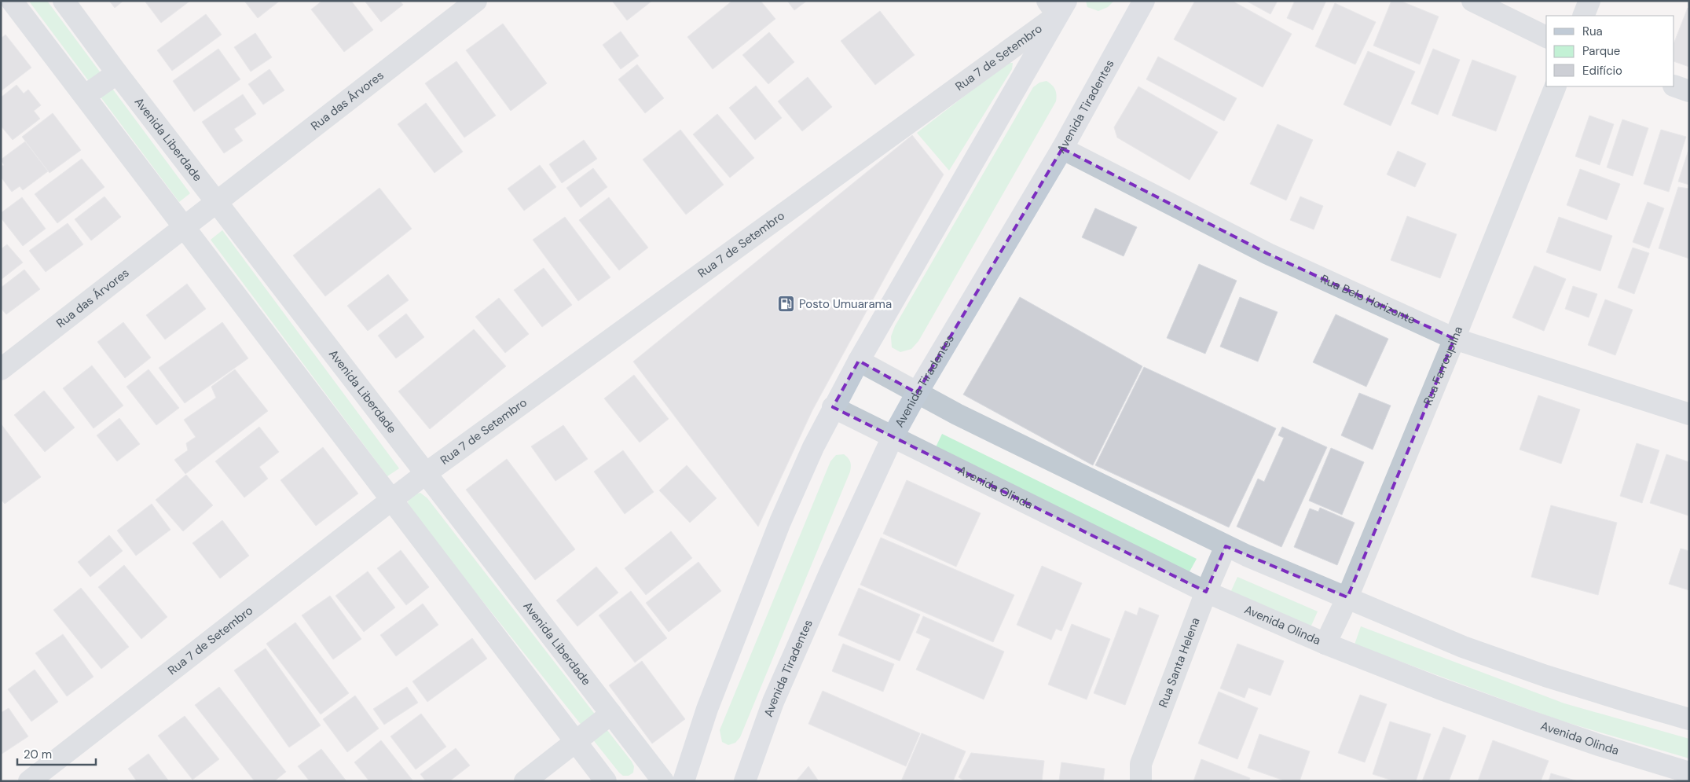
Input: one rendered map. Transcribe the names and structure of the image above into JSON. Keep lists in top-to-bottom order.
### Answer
{
  "streets": {
    "main road": ["Avenida Tiradentes"],
    "street": [
      "Rua 7 de Setembro",
      "Rua das Árvores",
      "Avenida Liberdade",
      "Rua Belo Horizonte",
      "Rua Farroupilha",
      "Avenida Olinda",
      "Rua Santa Helena"
    ]
  },
  "crossings": [
    ["Rua 7 de Setembro", "Avenida Liberdade"],
    ["Rua das Árvores", "Avenida Liberdade"],
    ["Avenida Tiradentes", "Rua Belo Horizonte"],
    ["Avenida Tiradentes", "Avenida Olinda"],
    ["Rua Belo Horizonte", "Rua Farroupilha"],
    ["Rua Farroupilha", "Avenida Olinda"],
    ["Avenida Olinda", "Rua Santa Helena"]
  ],
  "places": {
    "fuel station": ["Posto Umuarama"]
  },
  "legend": ["Rua", "Parque", "Edifício"],
  "scale_bar": "20 m"
}
